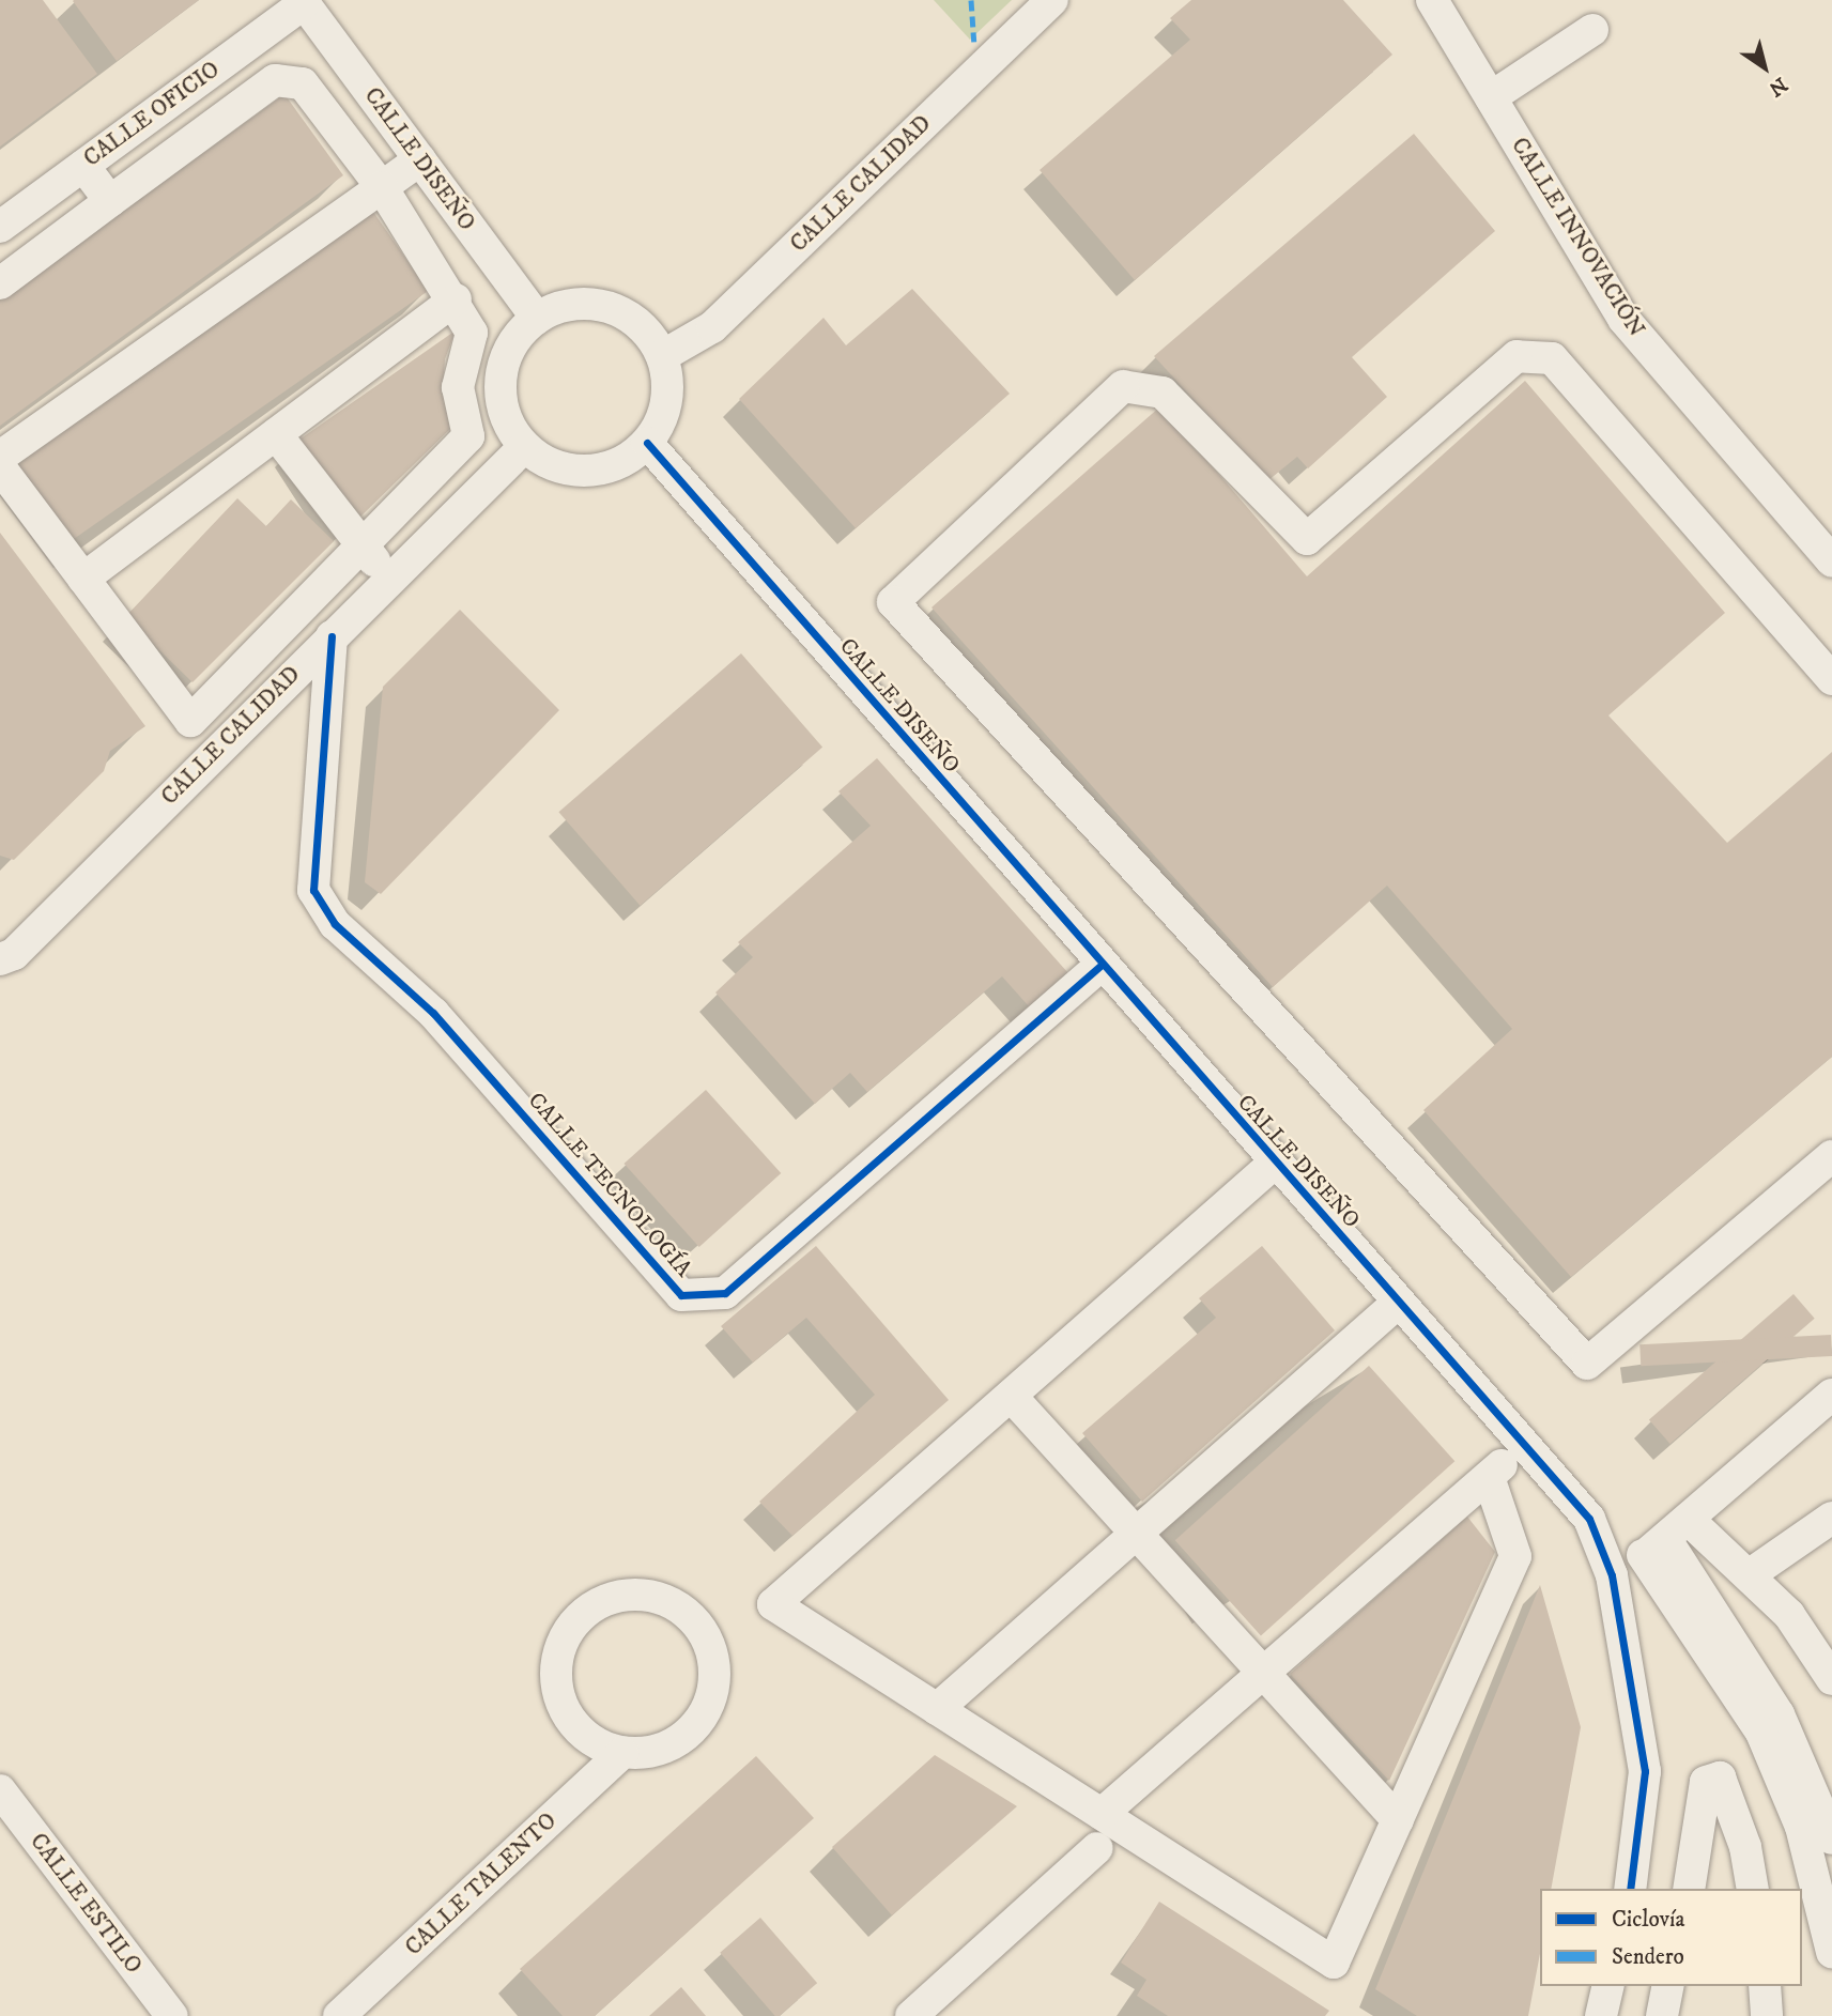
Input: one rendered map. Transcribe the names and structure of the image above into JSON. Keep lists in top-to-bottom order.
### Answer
{
  "streets": {
    "street": [
      "CALLE OFICIO",
      "CALLE DISEÑO",
      "CALLE CALIDAD",
      "CALLE INNOVACIÓN",
      "CALLE TECNOLOGÍA",
      "CALLE TALENTO",
      "CALLE ESTILO"
    ]
  },
  "crossings": [
    ["CALLE OFICIO", "CALLE DISEÑO"],
    ["CALLE DISEÑO", "CALLE CALIDAD"],
    ["CALLE DISEÑO", "CALLE TECNOLOGÍA"],
    ["CALLE CALIDAD", "CALLE TECNOLOGÍA"]
  ],
  "legend": ["Ciclovía", "Sendero"],
  "north": "bottom right"
}
